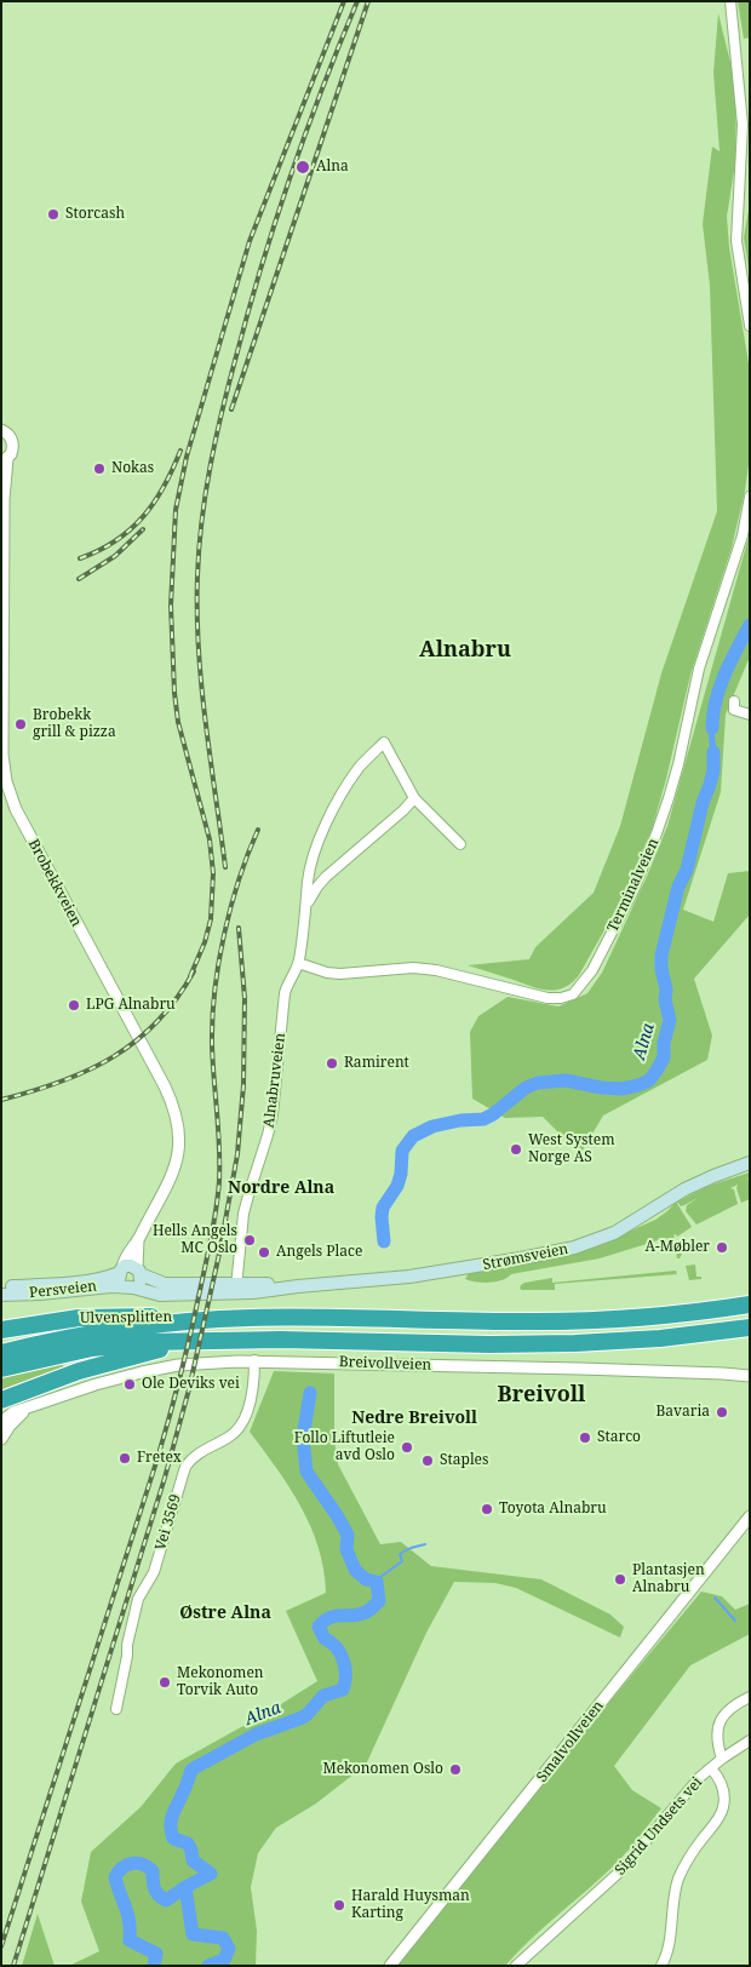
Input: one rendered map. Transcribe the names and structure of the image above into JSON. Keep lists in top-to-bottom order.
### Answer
{
  "streets": {
    "highway": ["Ulvensplitten"],
    "main road": ["Strømsveien", "Persveien"],
    "street": [
      "Brobekkveien",
      "Terminalveien",
      "Alnabruveien",
      "Breivollveien",
      "Vei 3569",
      "Smalvollveien",
      "Sigrid Undsets vei"
    ]
  },
  "crossings": [
    ["Brobekkveien", "Strømsveien"],
    ["Brobekkveien", "Persveien"],
    ["Terminalveien", "Alnabruveien"],
    ["Alnabruveien", "Strømsveien"],
    ["Strømsveien", "Persveien"],
    ["Breivollveien", "Vei 3569"]
  ],
  "districts": [
    "Alnabru",
    "Nordre Alna",
    "Breivoll",
    "Nedre Breivoll",
    "Østre Alna"
  ],
  "water": ["Alna"],
  "places": [
    "Alna",
    "Storcash",
    "Nokas",
    "Brobekk grill & pizza",
    "LPG Alnabru",
    "Ramirent",
    "West System Norge AS",
    "Hells Angels MC Oslo",
    "A-Møbler",
    "Angels Place",
    "Ole Deviks vei",
    "Bavaria",
    "Starco",
    "Follo Liftutleie avd Oslo",
    "Fretex",
    "Staples",
    "Toyota Alnabru",
    "Plantasjen Alnabru",
    "Mekonomen Torvik Auto",
    "Mekonomen Oslo",
    "Harald Huysman Karting"
  ]
}
